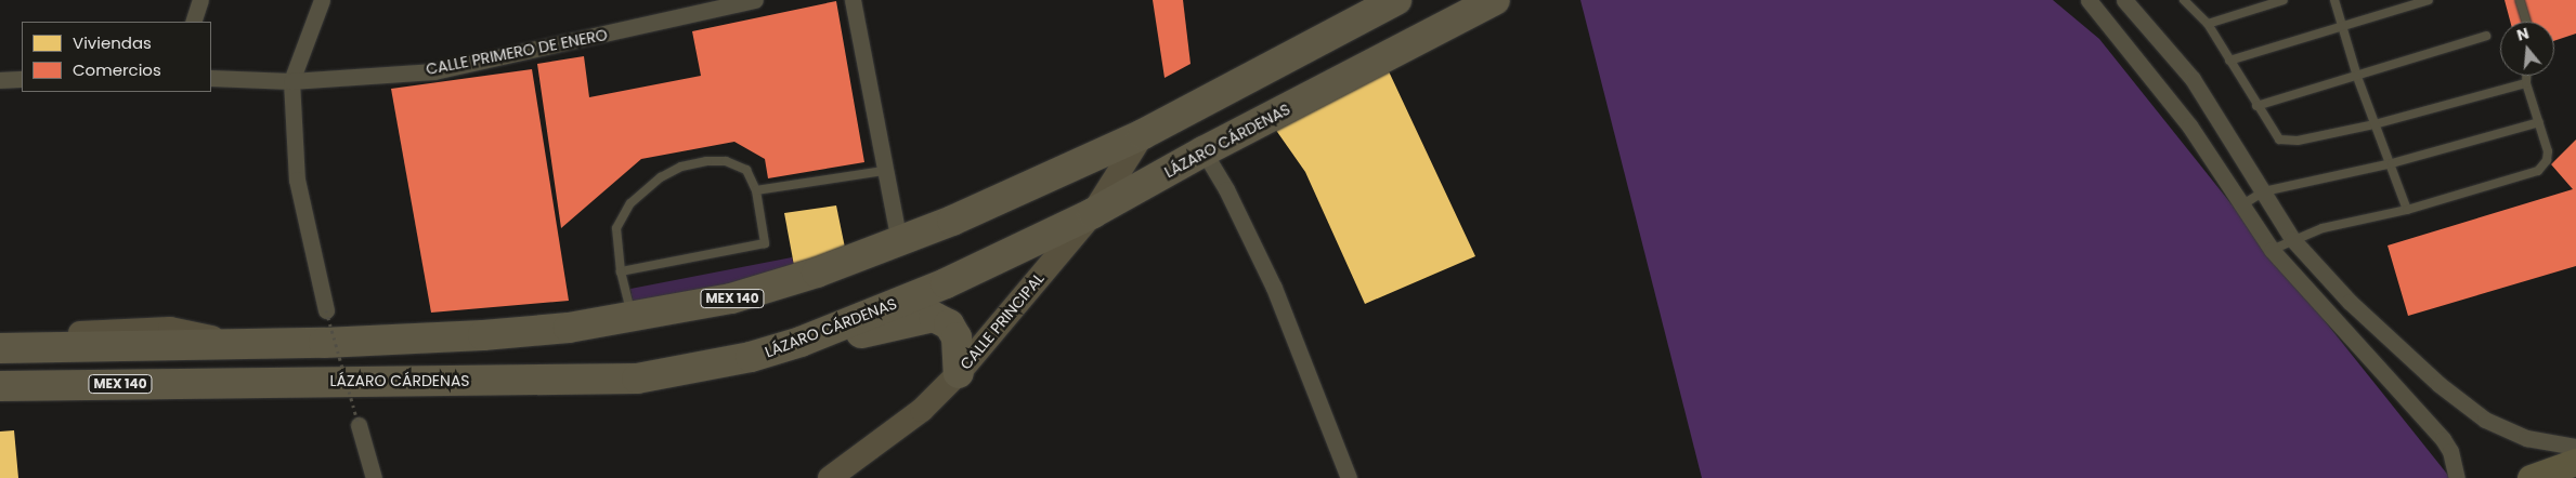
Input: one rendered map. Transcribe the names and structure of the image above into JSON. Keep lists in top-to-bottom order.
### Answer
{
  "streets": {
    "highway": ["LÁZARO CÁRDENAS", "MEX 140"],
    "main road": ["CALLE PRINCIPAL"],
    "street": ["CALLE PRIMERO DE ENERO"]
  },
  "crossings": [
    ["LÁZARO CÁRDENAS", "CALLE PRINCIPAL"],
    ["MEX 140", "CALLE PRINCIPAL"]
  ],
  "legend": ["Viviendas", "Comercios"],
  "north": "top"
}
